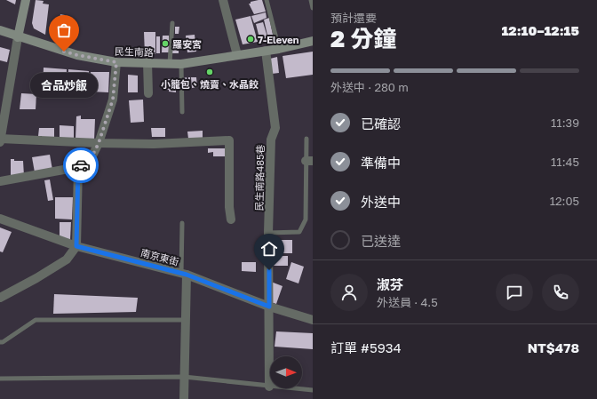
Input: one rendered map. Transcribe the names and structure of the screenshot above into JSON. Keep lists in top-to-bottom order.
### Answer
{
  "streets": {
    "main road": ["民生南路"],
    "street": ["民生南路485巷", "南京東街"]
  },
  "crossings": [
    ["民生南路", "民生南路485巷"],
    ["民生南路485巷", "南京東街"]
  ],
  "places": [
    "7-Eleven",
    "羅安宮",
    "合品炒飯",
    "小籠包、燒賣、水晶餃"
  ],
  "north": "right",
  "page": {
    "heading": ["2 分鐘", "預計還要", "12:10–12:15"],
    "panel": [
      "淑芬",
      "外送員 · 4.5",
      "訂單 #5934",
      "NT$478"
    ],
    "bar": "外送中 · 280 m",
    "bubble": "合品炒飯",
    "list": [
      ["已確認", "11:39"],
      ["準備中", "11:45"],
      ["外送中", "12:05"],
      "已送達"
    ]
  }
}
